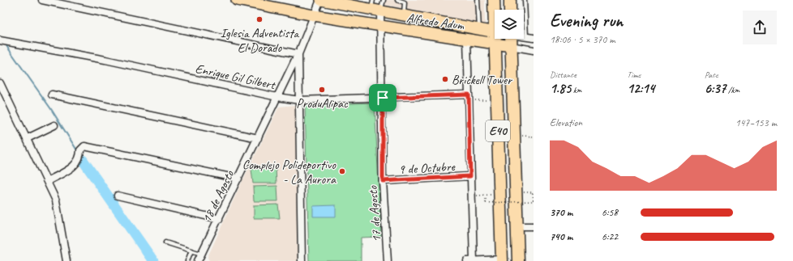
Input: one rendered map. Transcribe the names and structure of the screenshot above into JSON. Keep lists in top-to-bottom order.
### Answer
{
  "streets": {
    "highway": ["E40"],
    "main road": ["Alfredo Adum"],
    "street": [
      "Enrique Gil Gilbert",
      "9 de Octubre",
      "18 de Agosto",
      "17 de Agosto"
    ]
  },
  "crossings": [
    ["Alfredo Adum", "E40"],
    ["Alfredo Adum", "18 de Agosto"],
    ["Alfredo Adum", "17 de Agosto"],
    ["Enrique Gil Gilbert", "18 de Agosto"],
    ["Enrique Gil Gilbert", "17 de Agosto"],
    ["9 de Octubre", "17 de Agosto"]
  ],
  "places": [
    "Iglesia Adventista El Dorado",
    "Brickell Tower",
    "ProduAlipac",
    "Complejo Polideportivo - La Aurora"
  ],
  "page": {
    "heading": ["Evening run", "18:06 · 5 × 370 m"],
    "stats": [
      ["Distance", "1.85 km"],
      ["Time", "12:14"],
      ["Pace", "6:37 /km"]
    ],
    "chart": ["Elevation", "147–153 m"],
    "list": [
      {
        "name": "370 m",
        "note": "6:58"
      },
      {
        "name": "740 m",
        "note": "6:22"
      }
    ]
  }
}
